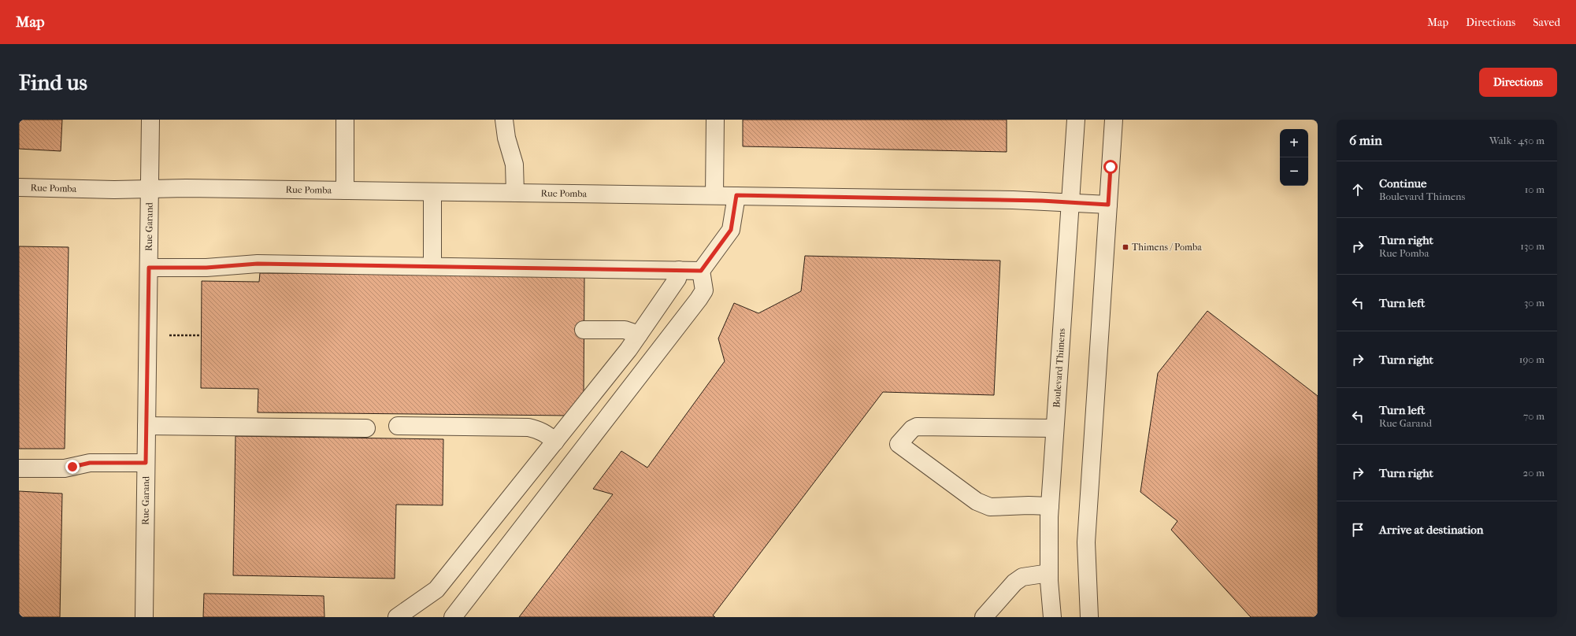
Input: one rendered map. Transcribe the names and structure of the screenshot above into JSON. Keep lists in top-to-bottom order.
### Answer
{
  "streets": {
    "street": ["Rue Pomba", "Rue Garand", "Boulevard Thimens"]
  },
  "crossings": [
    ["Rue Pomba", "Rue Garand"],
    ["Rue Pomba", "Boulevard Thimens"]
  ],
  "places": {
    "transit": ["Thimens / Pomba"]
  },
  "page": {
    "header": "Map",
    "nav": ["Map", "Directions", "Saved"],
    "buttons": "Directions",
    "title": "Find us",
    "heading": ["6 min", "Walk · 450 m"],
    "map_buttons": ["+", "−"],
    "list": [
      ["Continue", "Boulevard Thimens", "10 m"],
      ["Turn right", "Rue Pomba", "130 m"],
      ["Turn left", "30 m"],
      ["Turn right", "190 m"],
      ["Turn left", "Rue Garand", "70 m"],
      ["Turn right", "20 m"],
      "Arrive at destination"
    ]
  }
}
